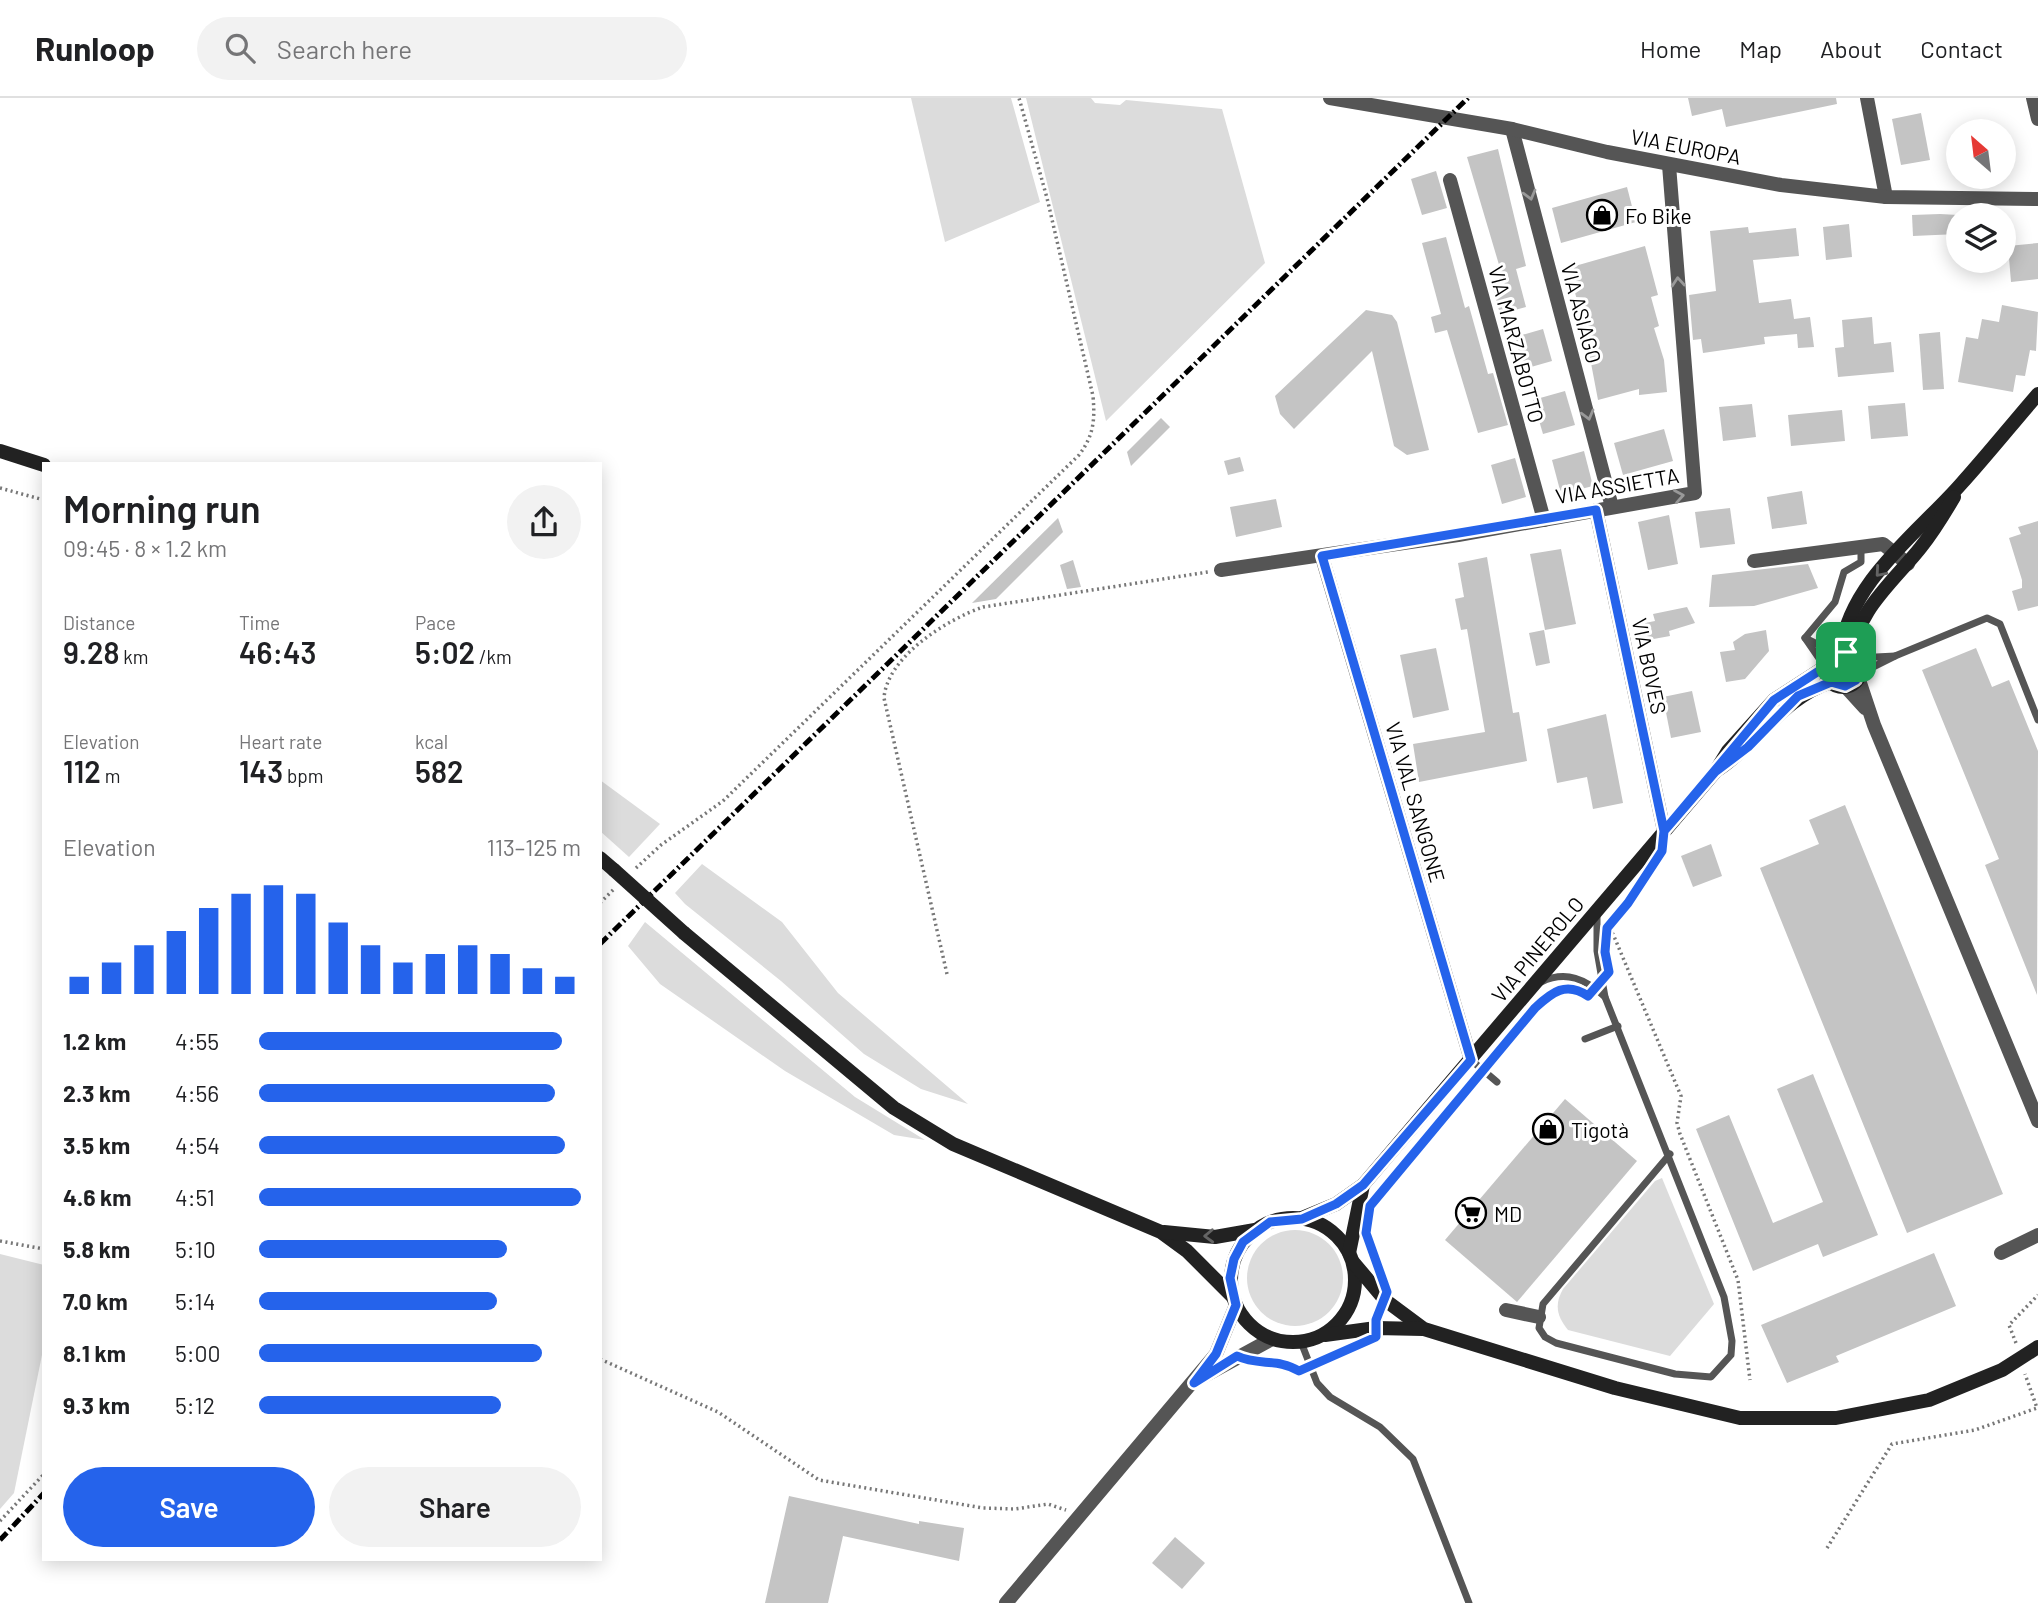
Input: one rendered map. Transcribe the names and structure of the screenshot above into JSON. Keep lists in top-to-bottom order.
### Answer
{
  "streets": {
    "main road": ["VIA PINEROLO"],
    "street": [
      "VIA EUROPA",
      "VIA ASIAGO",
      "VIA MARZABOTTO",
      "VIA ASSIETTA",
      "VIA BOVES",
      "VIA VAL SANGONE"
    ]
  },
  "crossings": [
    ["VIA EUROPA", "VIA ASIAGO"],
    ["VIA EUROPA", "VIA ASSIETTA"],
    ["VIA ASIAGO", "VIA ASSIETTA"],
    ["VIA MARZABOTTO", "VIA ASSIETTA"],
    ["VIA ASSIETTA", "VIA BOVES"],
    ["VIA ASSIETTA", "VIA VAL SANGONE"],
    ["VIA BOVES", "VIA PINEROLO"],
    ["VIA VAL SANGONE", "VIA PINEROLO"]
  ],
  "one_way": ["VIA ASIAGO", "VIA ASSIETTA"],
  "places": {
    "shop": ["Fo Bike", "Tigotà"],
    "supermarket": ["MD"]
  },
  "north": "top left",
  "page": {
    "header": "Runloop",
    "search": "Search here",
    "nav": [
      "Home",
      "Map",
      "About",
      "Contact"
    ],
    "heading": ["Morning run", "09:45 · 8 × 1.2 km"],
    "stats": [
      ["Distance", "9.28 km"],
      ["Time", "46:43"],
      ["Pace", "5:02 /km"],
      ["Elevation", "112 m"],
      ["Heart rate", "143 bpm"],
      ["kcal", "582"]
    ],
    "chart": ["Elevation", "113–125 m"],
    "list": [
      {
        "name": "1.2 km",
        "note": "4:55"
      },
      {
        "name": "2.3 km",
        "note": "4:56"
      },
      {
        "name": "3.5 km",
        "note": "4:54"
      },
      {
        "name": "4.6 km",
        "note": "4:51"
      },
      {
        "name": "5.8 km",
        "note": "5:10"
      },
      {
        "name": "7.0 km",
        "note": "5:14"
      },
      {
        "name": "8.1 km",
        "note": "5:00"
      },
      {
        "name": "9.3 km",
        "note": "5:12"
      }
    ],
    "buttons": ["Save", "Share"]
  }
}
